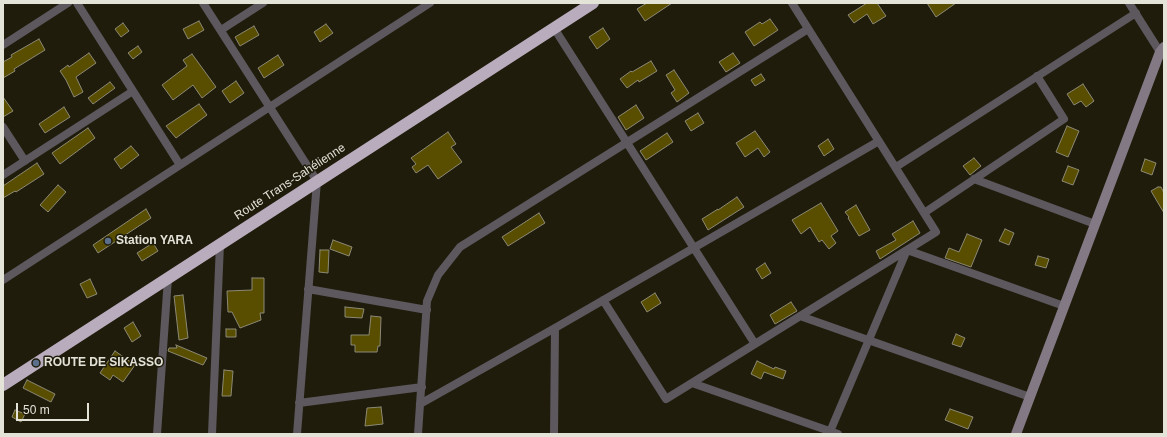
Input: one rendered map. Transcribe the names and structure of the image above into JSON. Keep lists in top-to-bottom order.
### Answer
{
  "streets": {
    "highway": ["Route Trans-Sahélienne"]
  },
  "places": ["Station YARA", "ROUTE DE SIKASSO"],
  "scale_bar": "50 m"
}
